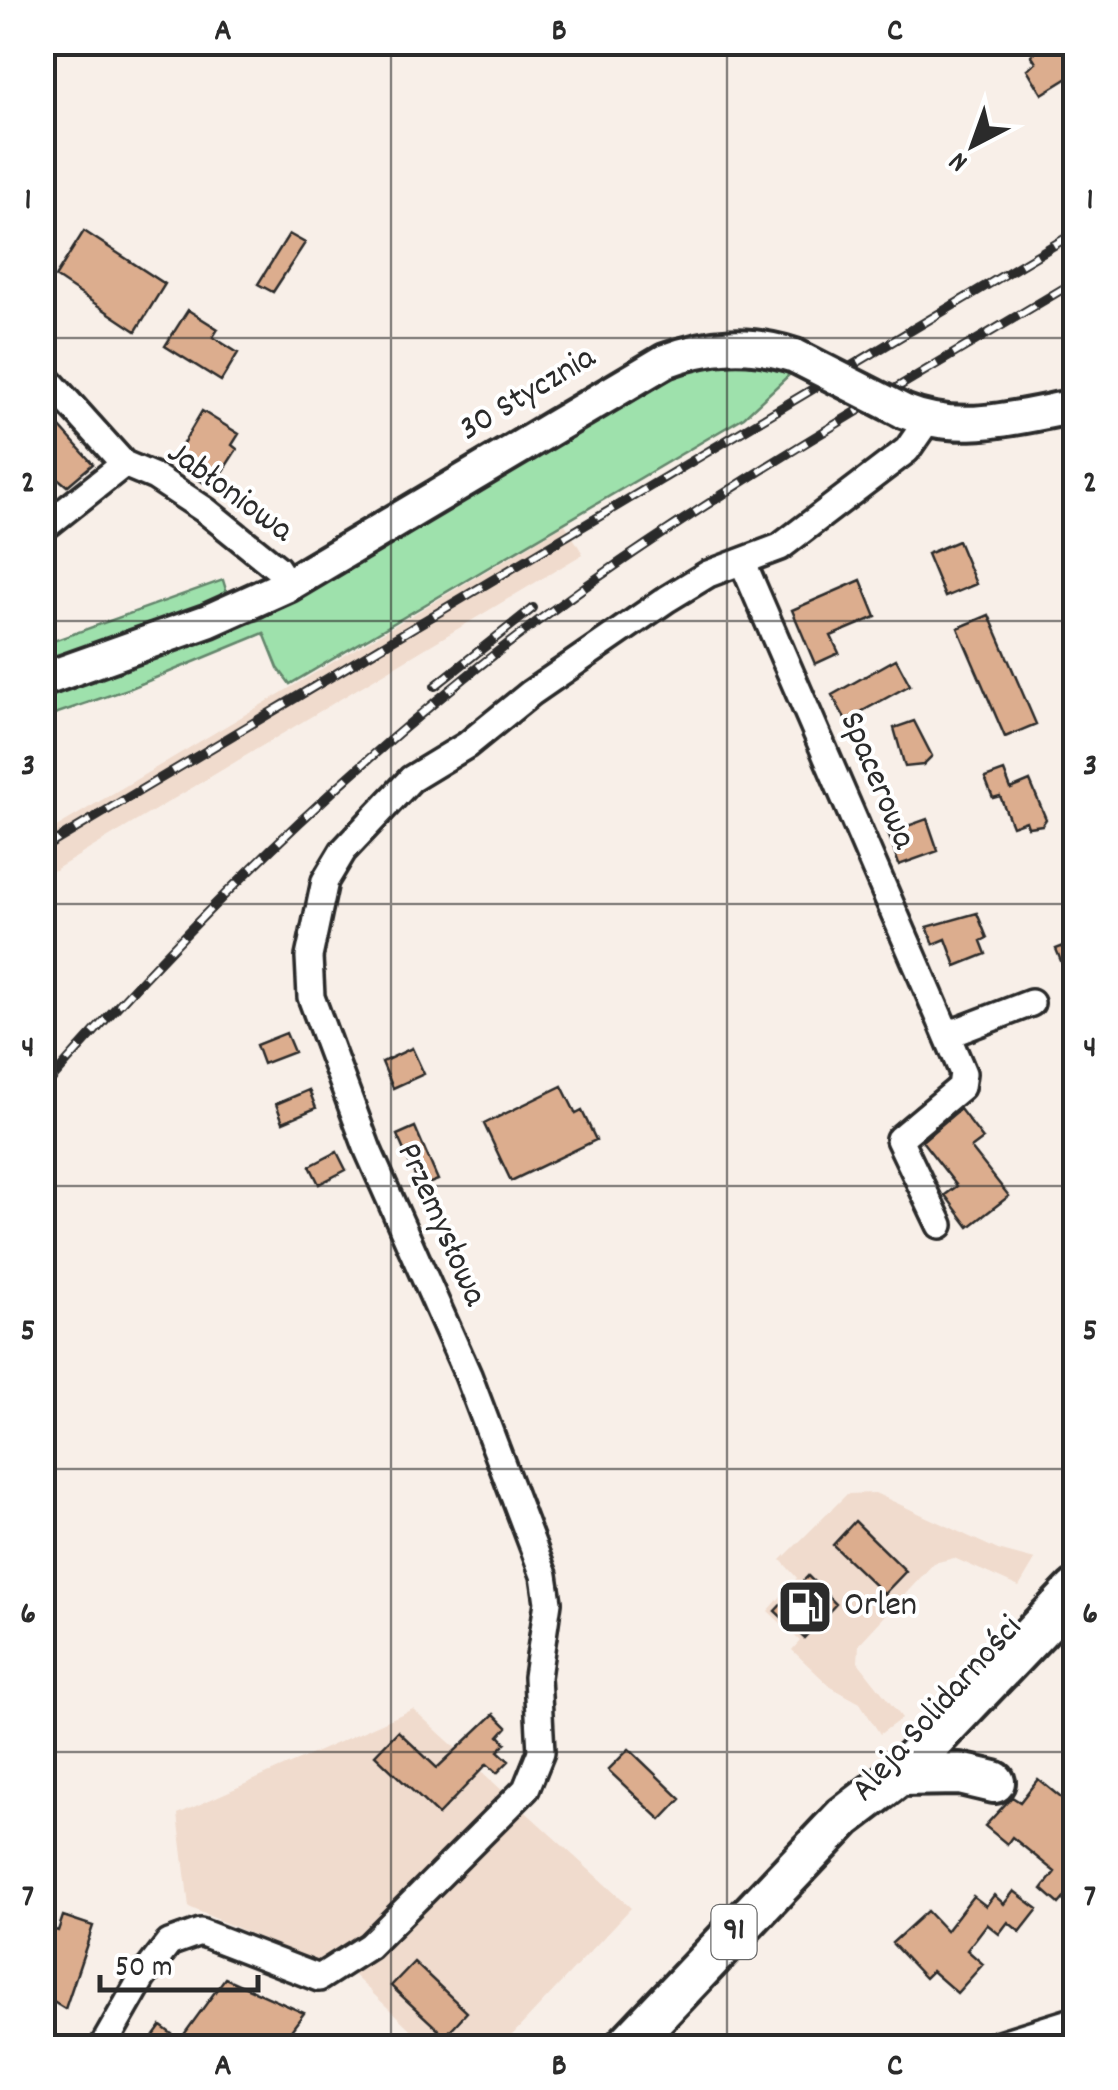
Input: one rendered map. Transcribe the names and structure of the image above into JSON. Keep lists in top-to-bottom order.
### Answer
{
  "streets": {
    "main road": ["Aleja Solidarności", "91"],
    "street": [
      "30 Stycznia",
      "Jabłoniowa",
      "Spacerowa",
      "Przemysłowa"
    ]
  },
  "crossings": [
    ["30 Stycznia", "Jabłoniowa"],
    ["30 Stycznia", "Przemysłowa"],
    ["Spacerowa", "Przemysłowa"]
  ],
  "places": {
    "fuel station": ["Orlen"]
  },
  "scale_bar": "50 m",
  "north": "bottom left",
  "grid": {
    "columns": ["A", "B", "C"],
    "rows": [
      "1",
      "2",
      "3",
      "4",
      "5",
      "6",
      "7"
    ]
  }
}
